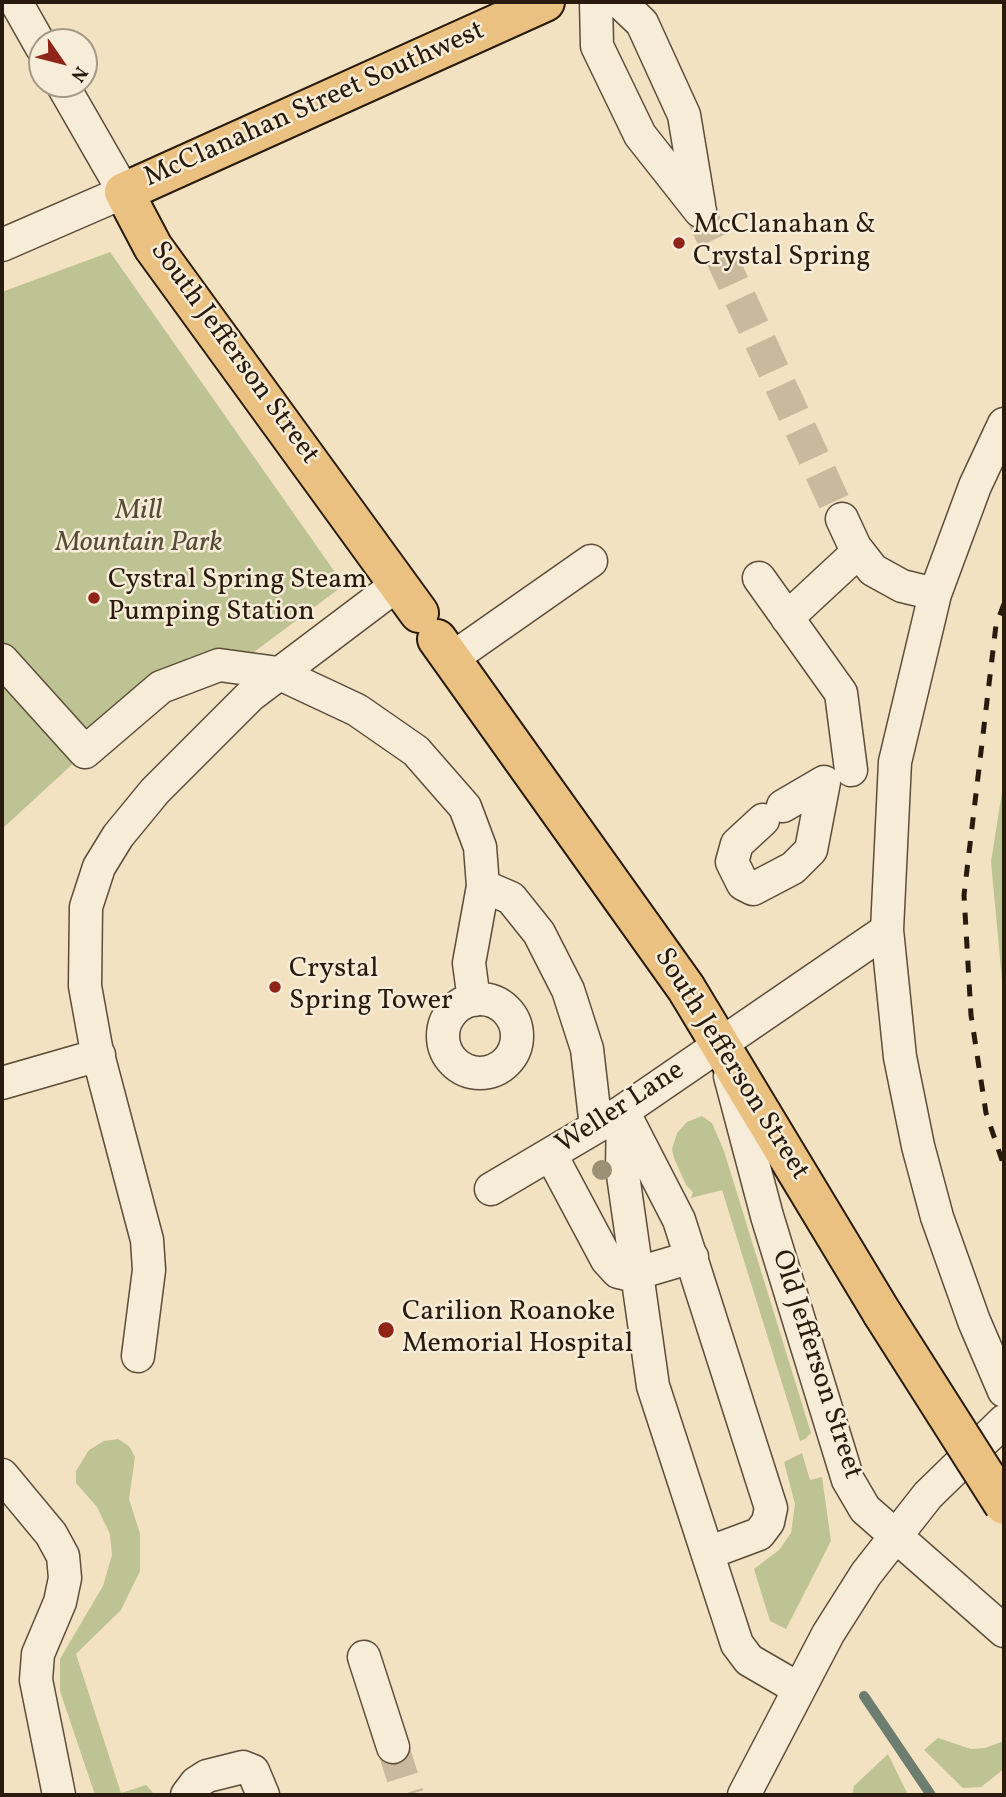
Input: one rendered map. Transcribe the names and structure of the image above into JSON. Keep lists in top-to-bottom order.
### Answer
{
  "streets": {
    "main road": ["McClanahan Street Southwest", "South Jefferson Street"],
    "street": ["Weller Lane", "Old Jefferson Street"]
  },
  "crossings": [
    ["McClanahan Street Southwest", "South Jefferson Street"],
    ["South Jefferson Street", "Weller Lane"],
    ["South Jefferson Street", "Old Jefferson Street"],
    ["Weller Lane", "Old Jefferson Street"]
  ],
  "parks": ["Mill Mountain Park"],
  "places": [
    "McClanahan & Crystal Spring",
    "Cystral Spring Steam Pumping Station",
    "Crystal Spring Tower",
    "Carilion Roanoke Memorial Hospital"
  ],
  "north": "bottom right"
}
